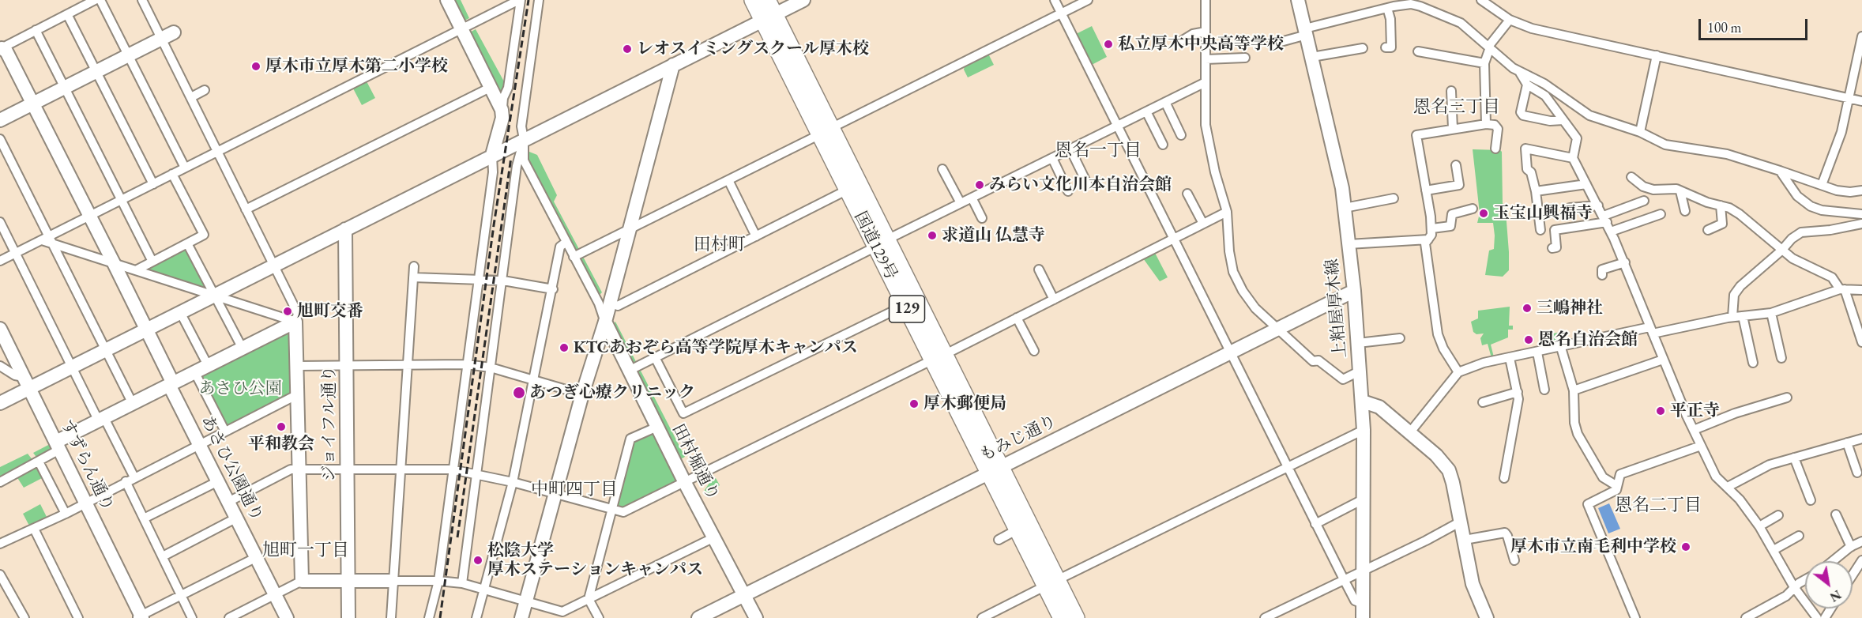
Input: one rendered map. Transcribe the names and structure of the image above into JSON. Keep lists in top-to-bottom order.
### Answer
{
  "streets": {
    "highway": ["国道129号", "129"],
    "street": [
      "上粕屋厚木線",
      "ジョイフル通り",
      "もみじ通り",
      "田村堀通り",
      "すずらん通り",
      "あさひ公園通り"
    ]
  },
  "crossings": [
    ["国道129号", "もみじ通り"],
    ["上粕屋厚木線", "もみじ通り"],
    ["もみじ通り", "田村堀通り"]
  ],
  "districts": [
    "恩名三丁目",
    "恩名一丁目",
    "田村町",
    "中町四丁目",
    "恩名二丁目",
    "旭町一丁目"
  ],
  "parks": ["あさひ公園"],
  "places": [
    "私立厚木中央高等学校",
    "レオスイミングスクール厚木校",
    "厚木市立厚木第二小学校",
    "みらい文化川本自治会館",
    "玉宝山興福寺",
    "求道山 仏慧寺",
    "三嶋神社",
    "旭町交番",
    "恩名自治会館",
    "KTCあおぞら高等学院厚木キャンパス",
    "あつぎ心療クリニック",
    "厚木郵便局",
    "平正寺",
    "平和教会",
    "厚木市立南毛利中学校",
    "松陰大学 厚木ステーションキャンパス"
  ],
  "scale_bar": "100 m",
  "north": "bottom right"
}
